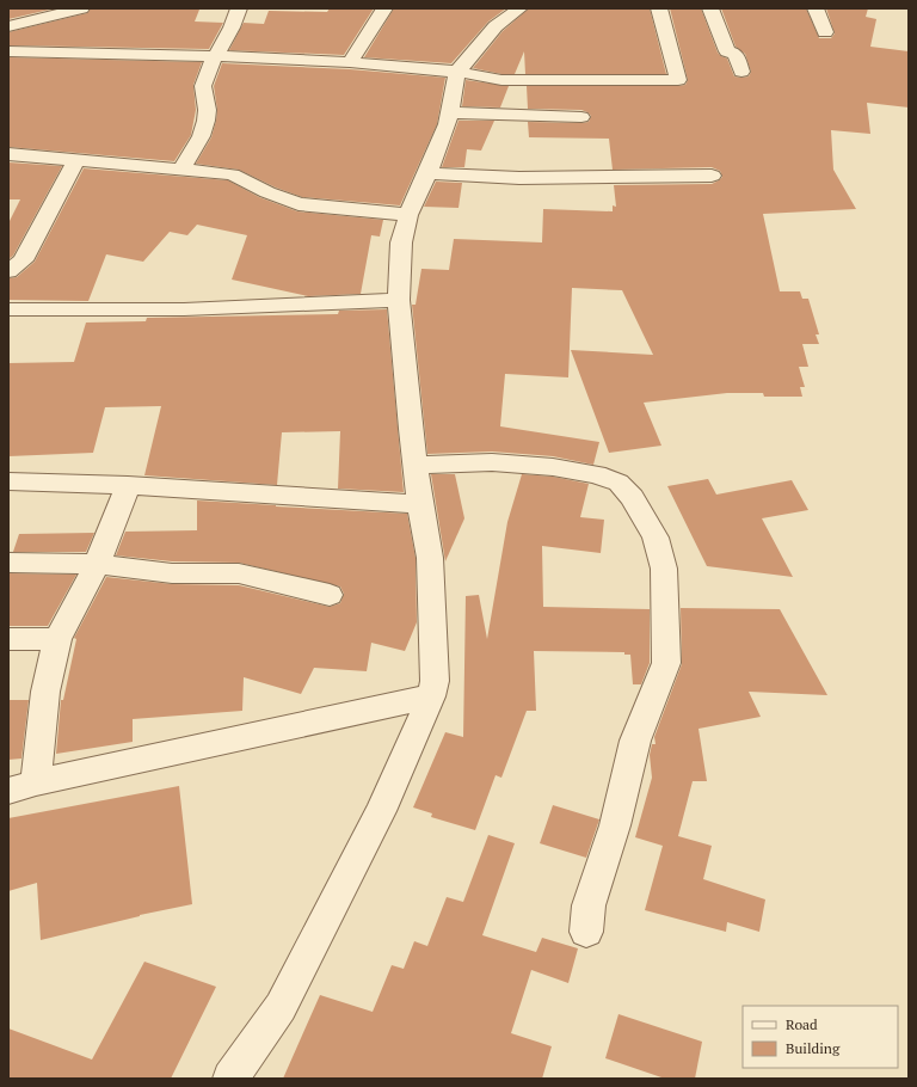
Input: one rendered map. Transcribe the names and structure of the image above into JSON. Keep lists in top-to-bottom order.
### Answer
{
  "legend": ["Road", "Building"]
}
